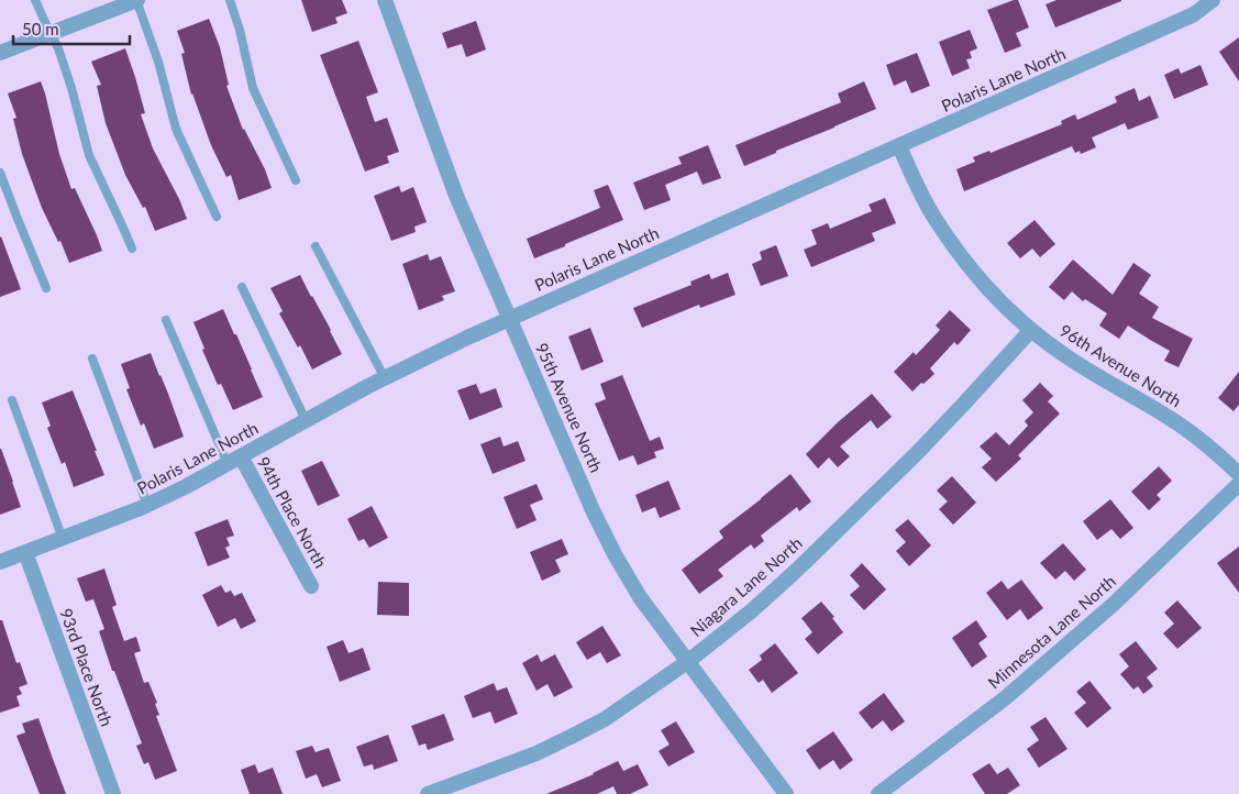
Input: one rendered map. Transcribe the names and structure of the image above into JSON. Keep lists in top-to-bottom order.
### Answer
{
  "streets": {
    "street": [
      "Polaris Lane North",
      "96th Avenue North",
      "95th Avenue North",
      "94th Place North",
      "Niagara Lane North",
      "Minnesota Lane North",
      "93rd Place North"
    ]
  },
  "crossings": [
    ["Polaris Lane North", "96th Avenue North"],
    ["Polaris Lane North", "95th Avenue North"],
    ["Polaris Lane North", "94th Place North"],
    ["Polaris Lane North", "93rd Place North"],
    ["96th Avenue North", "Niagara Lane North"],
    ["95th Avenue North", "Niagara Lane North"]
  ],
  "scale_bar": "50 m"
}
